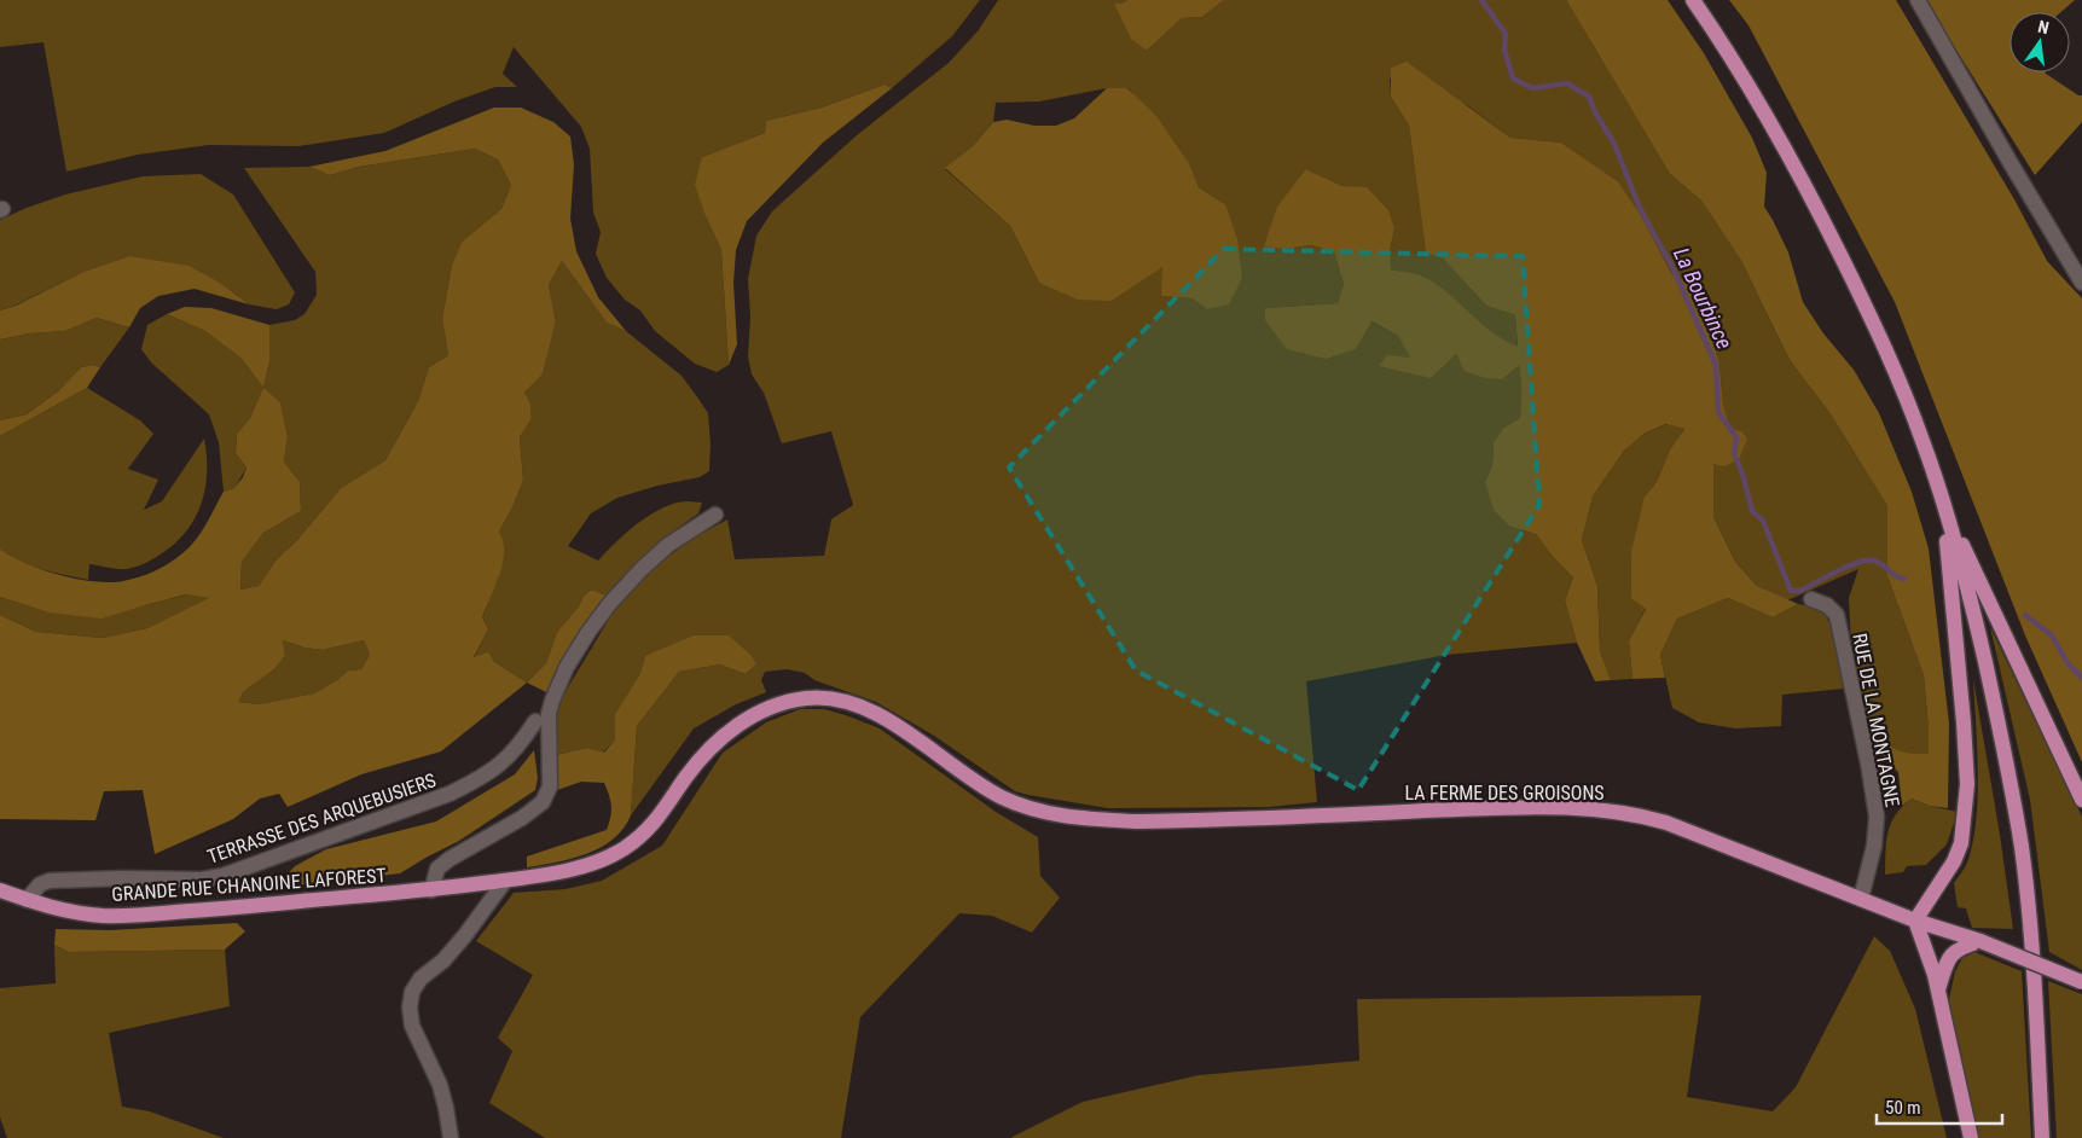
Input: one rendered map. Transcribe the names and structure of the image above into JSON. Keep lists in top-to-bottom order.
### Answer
{
  "streets": {
    "main road": ["LA FERME DES GROISONS", "GRANDE RUE CHANOINE LAFOREST"],
    "street": ["RUE DE LA MONTAGNE", "TERRASSE DES ARQUEBUSIERS"]
  },
  "crossings": [
    ["RUE DE LA MONTAGNE", "LA FERME DES GROISONS"],
    ["LA FERME DES GROISONS", "GRANDE RUE CHANOINE LAFOREST"],
    ["TERRASSE DES ARQUEBUSIERS", "GRANDE RUE CHANOINE LAFOREST"]
  ],
  "water": ["La Bourbince"],
  "scale_bar": "50 m",
  "north": "top"
}
